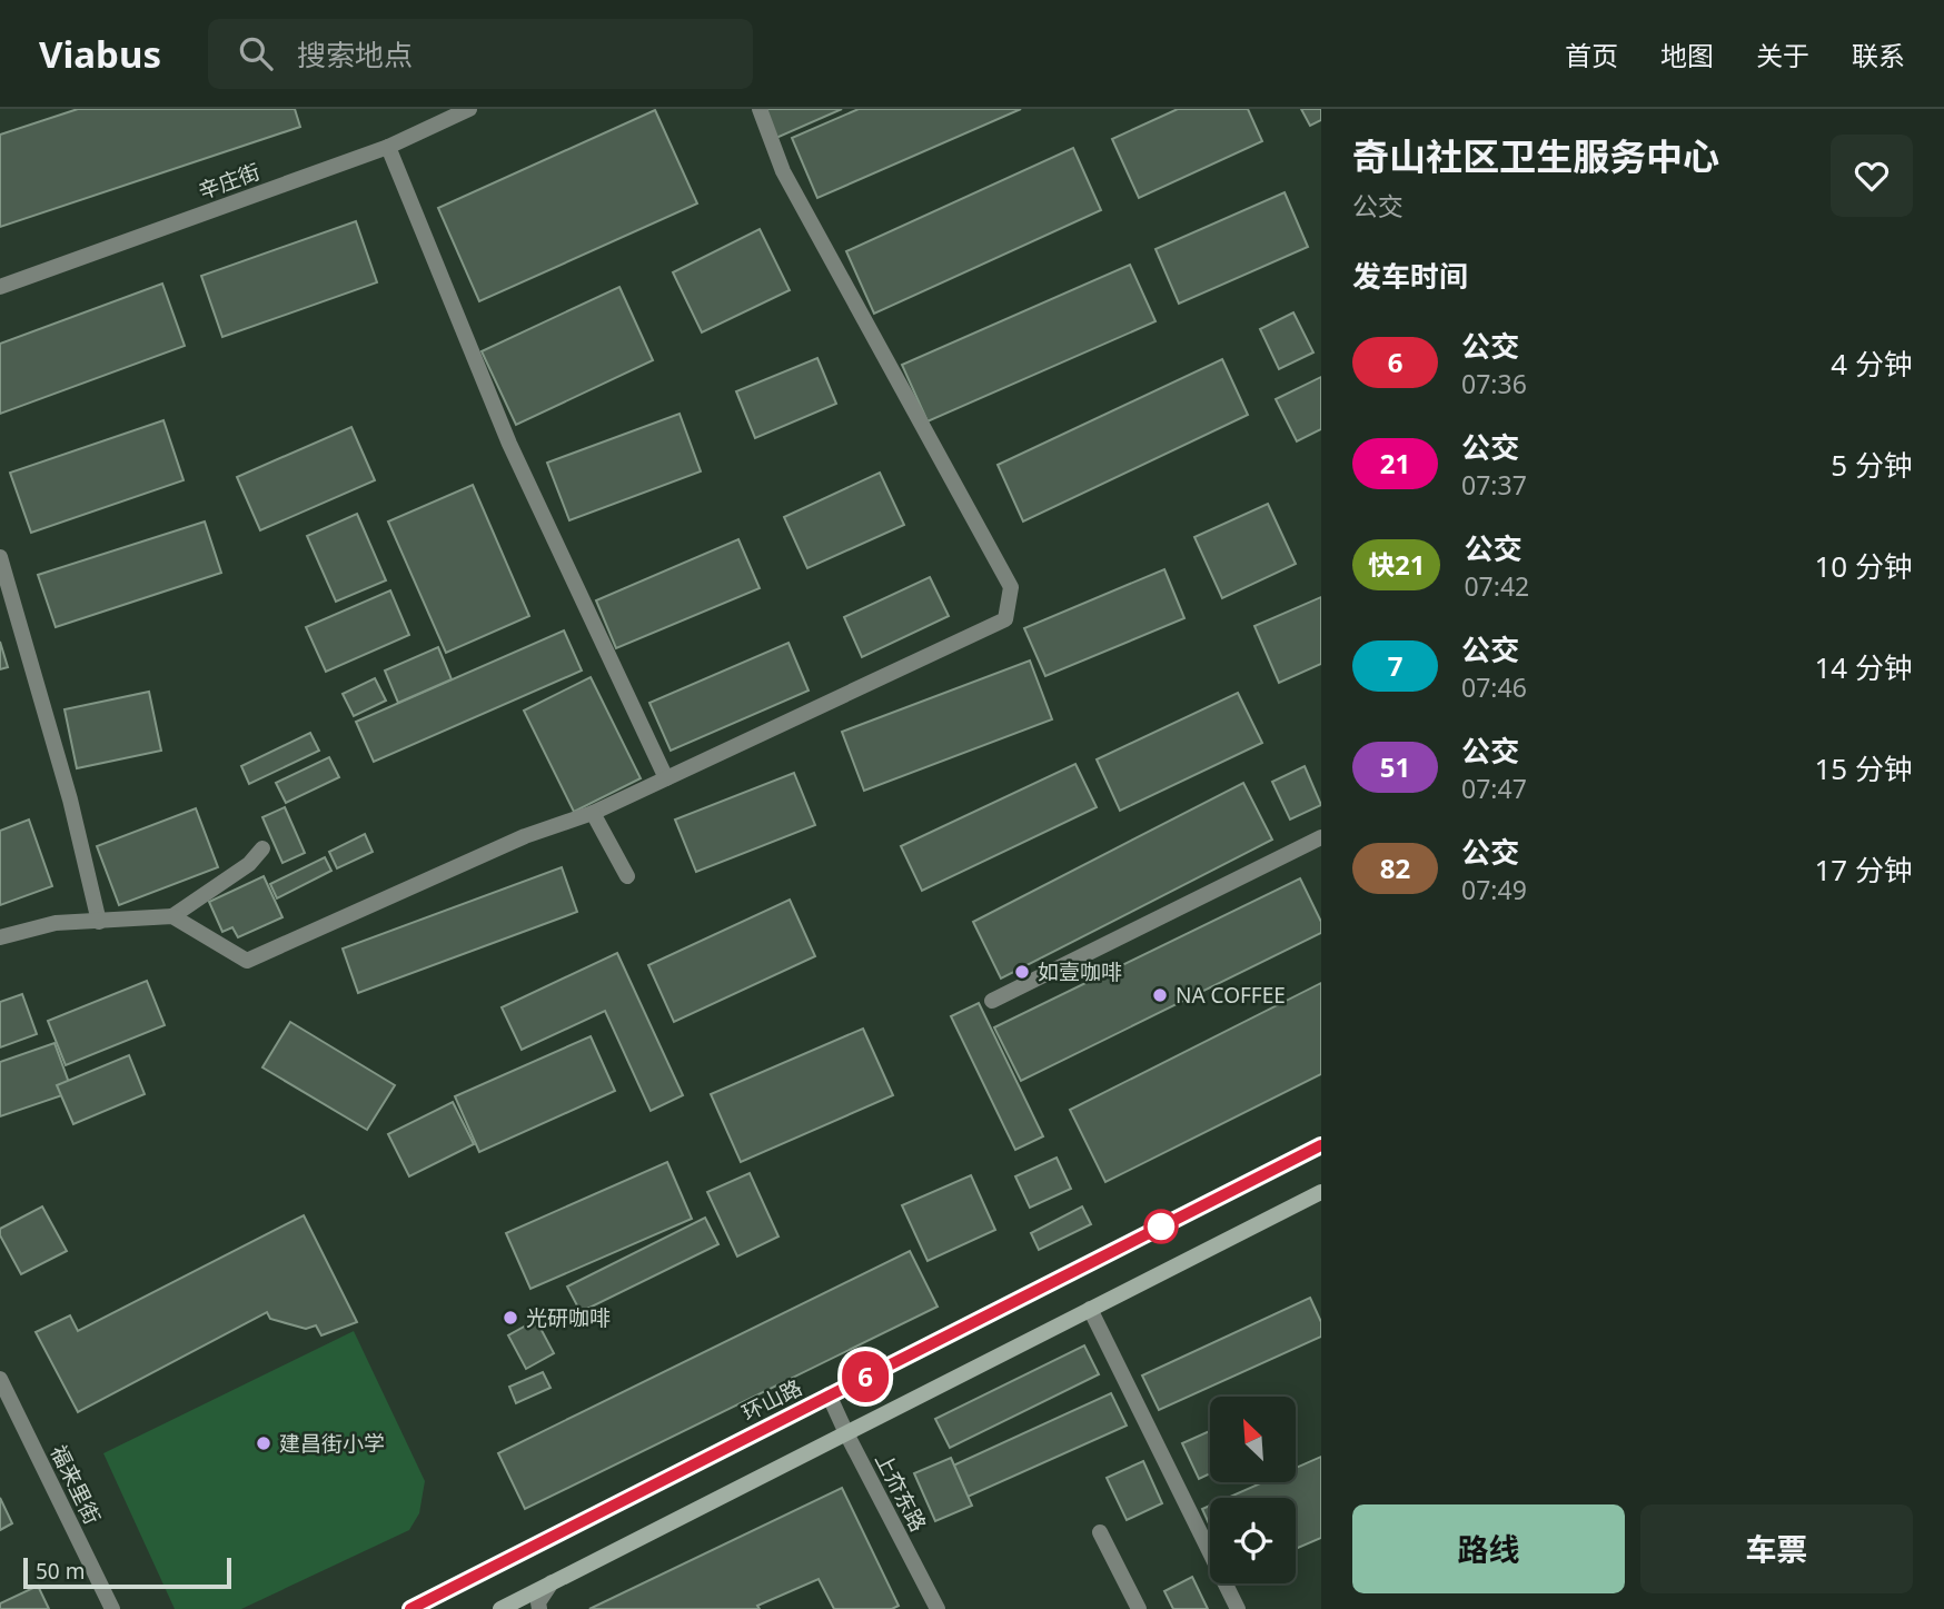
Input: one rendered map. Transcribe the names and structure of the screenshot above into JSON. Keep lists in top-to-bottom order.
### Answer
{
  "streets": {
    "main road": ["环山路"],
    "street": ["辛庄街", "福来里街", "上夼东路"]
  },
  "crossings": [
    ["环山路", "上夼东路"]
  ],
  "places": [
    "如壹咖啡",
    "NA COFFEE",
    "光研咖啡",
    "建昌街小学"
  ],
  "lines": ["bus line 6"],
  "scale_bar": "50 m",
  "north": "top left",
  "page": {
    "header": "Viabus",
    "search": "搜索地点",
    "nav": [
      "首页",
      "地图",
      "关于",
      "联系"
    ],
    "on_map": "6",
    "heading": [
      ["奇山社区卫生服务中心", "公交"],
      "发车时间"
    ],
    "list": [
      {
        "mark": "6",
        "name": "公交",
        "note": "07:36",
        "value": "4 分钟"
      },
      {
        "mark": "21",
        "name": "公交",
        "note": "07:37",
        "value": "5 分钟"
      },
      {
        "mark": "快21",
        "name": "公交",
        "note": "07:42",
        "value": "10 分钟"
      },
      {
        "mark": "7",
        "name": "公交",
        "note": "07:46",
        "value": "14 分钟"
      },
      {
        "mark": "51",
        "name": "公交",
        "note": "07:47",
        "value": "15 分钟"
      },
      {
        "mark": "82",
        "name": "公交",
        "note": "07:49",
        "value": "17 分钟"
      }
    ],
    "buttons": ["路线", "车票"],
    "scale": "50 m"
  }
}
